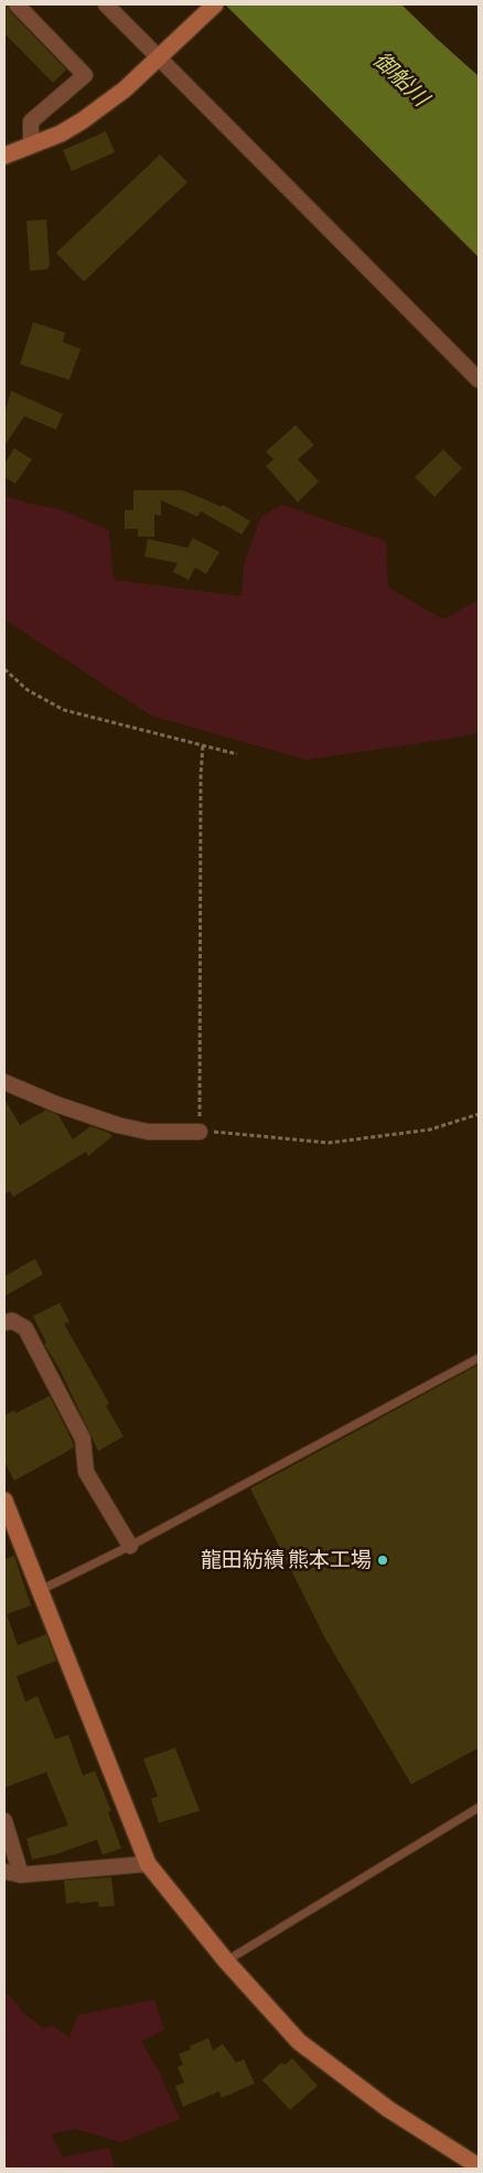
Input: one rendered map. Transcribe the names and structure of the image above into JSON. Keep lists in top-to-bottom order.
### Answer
{
  "water": ["御船川"],
  "places": ["龍田紡績 熊本工場"]
}
